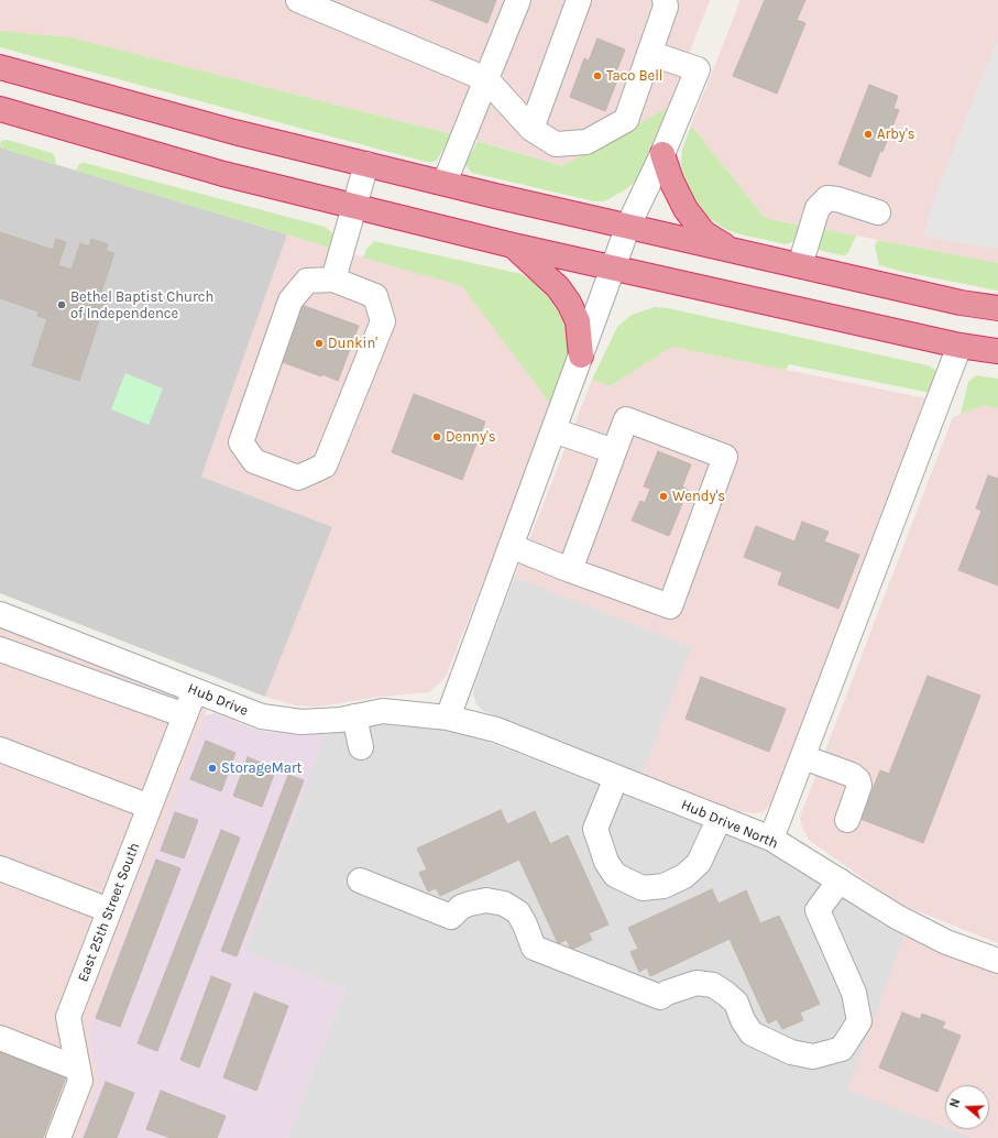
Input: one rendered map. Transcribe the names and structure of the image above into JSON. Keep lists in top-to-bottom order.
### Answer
{
  "streets": {
    "street": ["Hub Drive", "Hub Drive North", "East 25th Street South"]
  },
  "crossings": [
    ["Hub Drive", "Hub Drive North"],
    ["Hub Drive", "East 25th Street South"]
  ],
  "places": [
    "Taco Bell",
    "Arby's",
    "Bethel Baptist Church of Independence",
    "Dunkin'",
    "Denny's",
    "Wendy's",
    "StorageMart"
  ],
  "north": "left"
}
